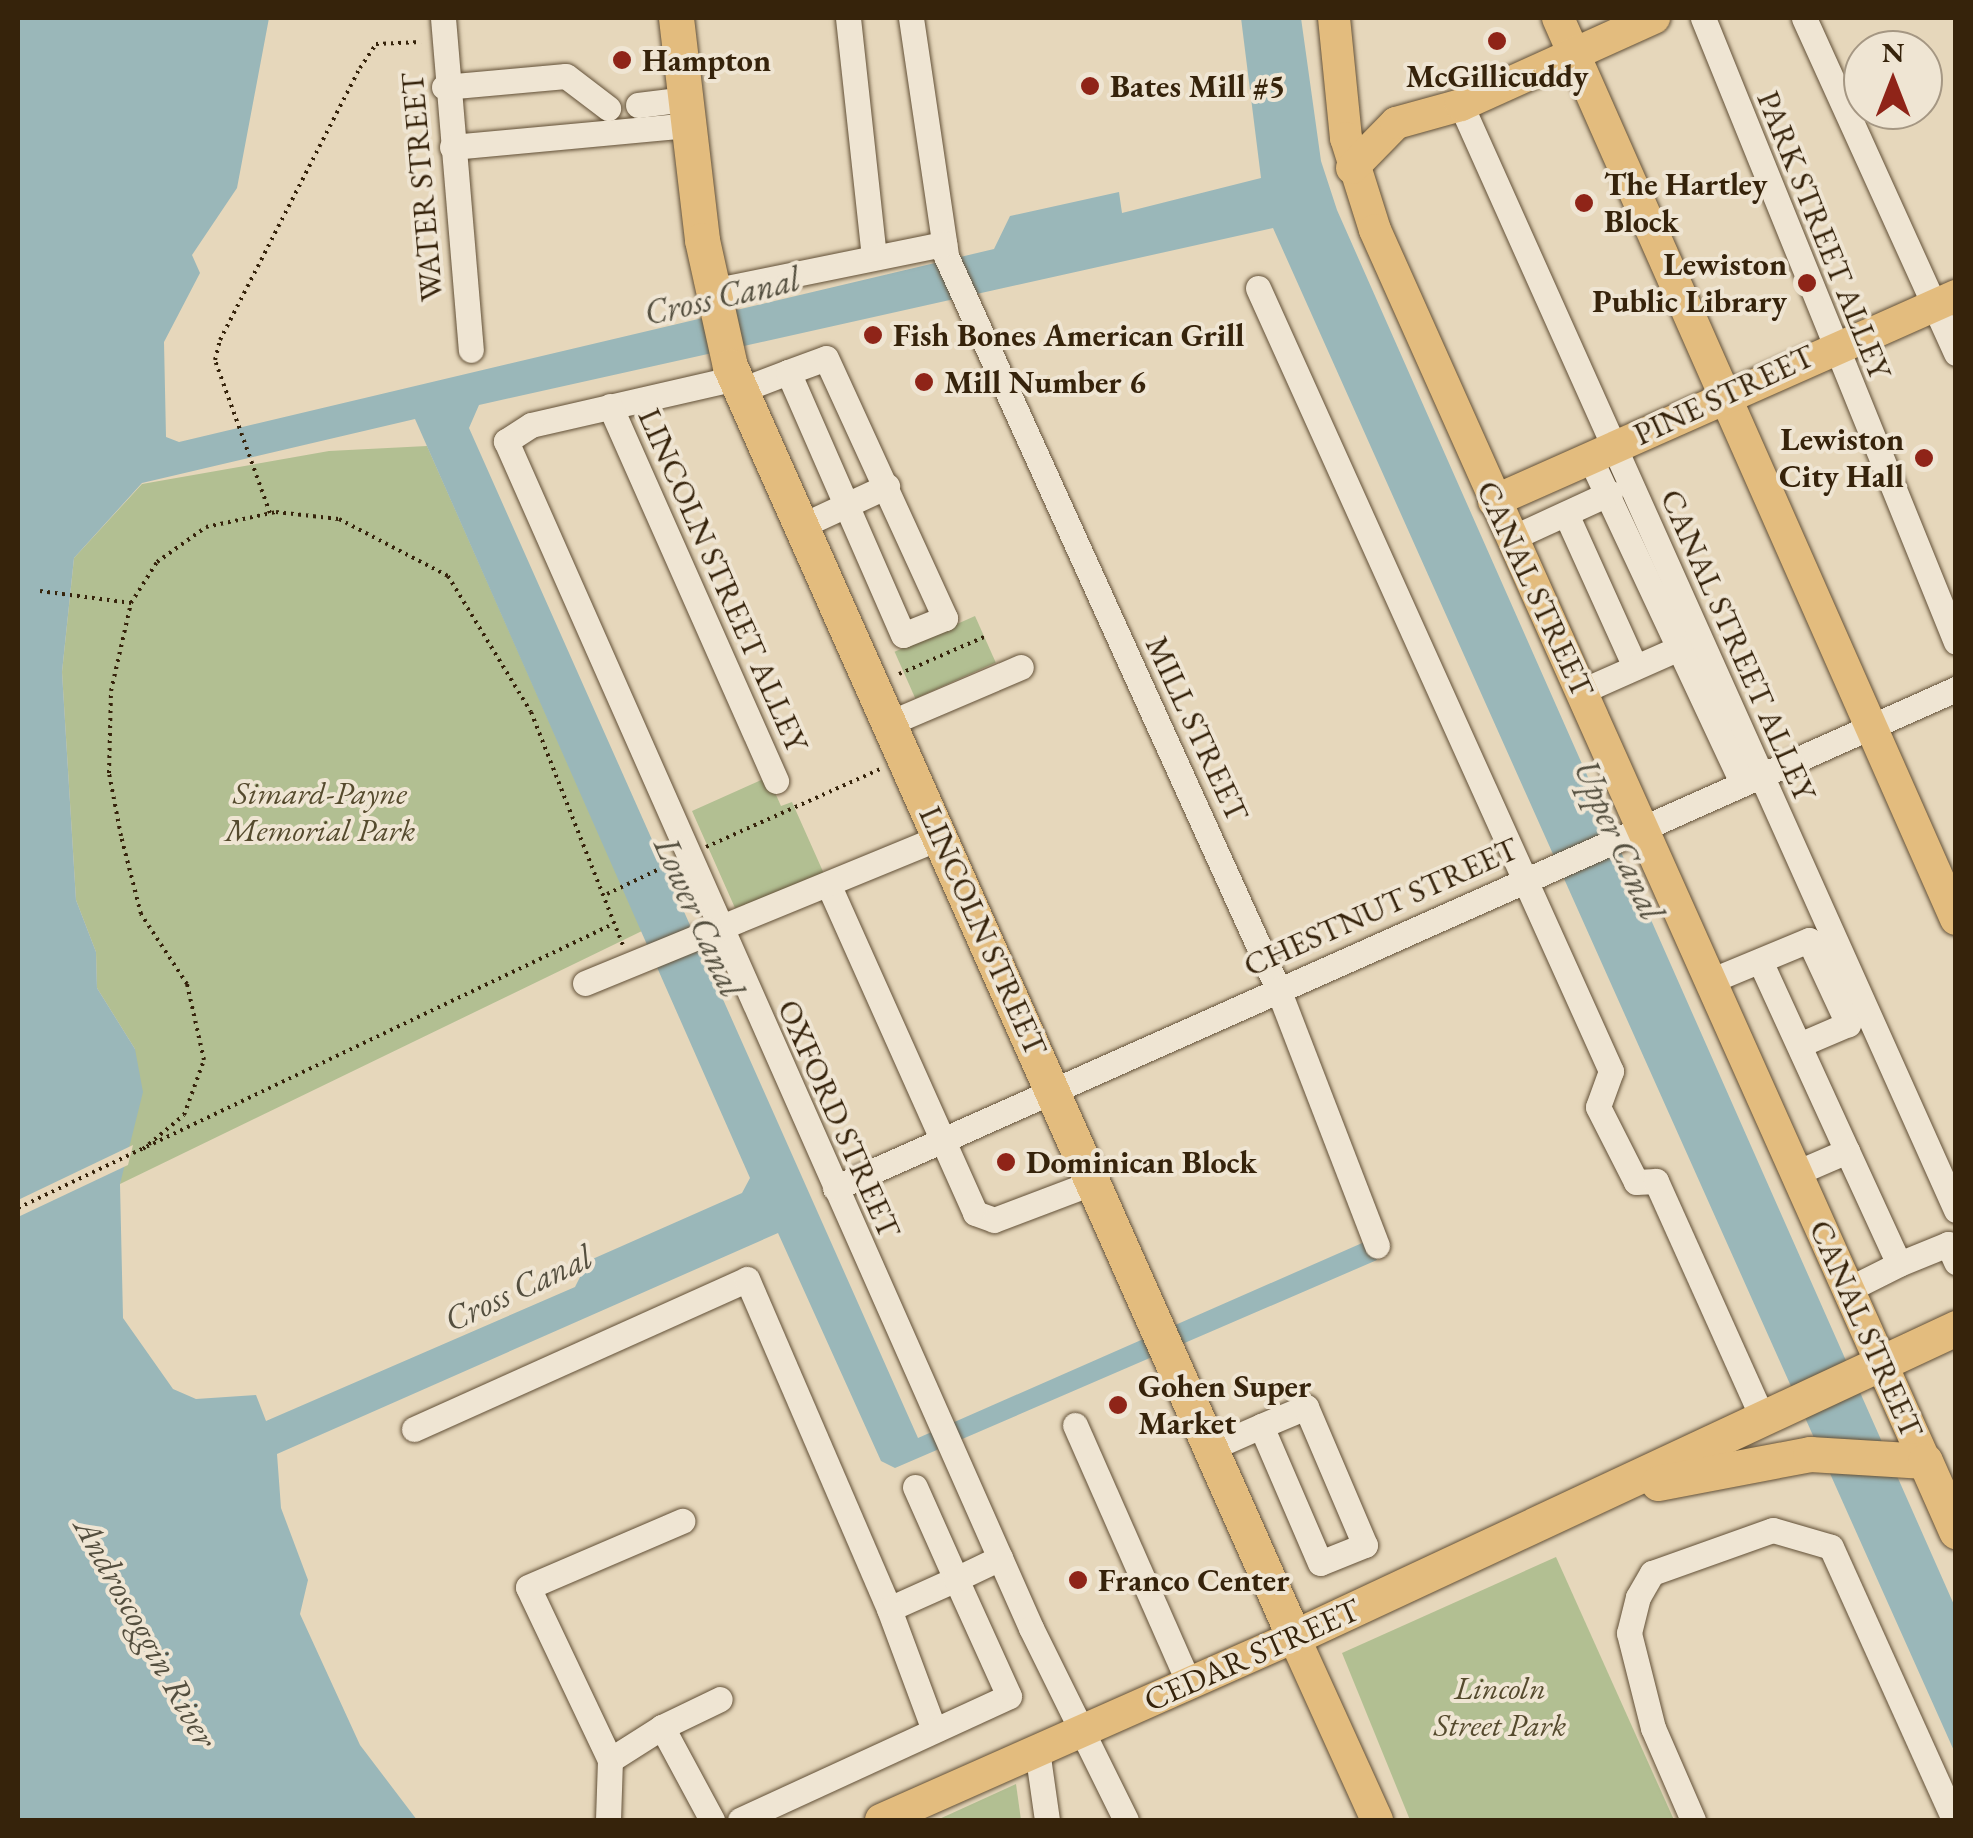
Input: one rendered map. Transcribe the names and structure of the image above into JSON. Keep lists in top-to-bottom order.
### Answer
{
  "streets": {
    "highway": ["CANAL STREET", "LINCOLN STREET", "CEDAR STREET"],
    "main road": ["PINE STREET"],
    "street": [
      "WATER STREET",
      "PARK STREET ALLEY",
      "LINCOLN STREET ALLEY",
      "CANAL STREET ALLEY",
      "MILL STREET",
      "CHESTNUT STREET",
      "OXFORD STREET"
    ]
  },
  "crossings": [
    ["PARK STREET ALLEY", "PINE STREET"],
    ["PINE STREET", "CANAL STREET"],
    ["PINE STREET", "CANAL STREET ALLEY"],
    ["LINCOLN STREET ALLEY", "OXFORD STREET"],
    ["CANAL STREET", "CHESTNUT STREET"],
    ["CANAL STREET", "CEDAR STREET"],
    ["CANAL STREET ALLEY", "CHESTNUT STREET"],
    ["MILL STREET", "CHESTNUT STREET"],
    ["CHESTNUT STREET", "LINCOLN STREET"],
    ["CHESTNUT STREET", "OXFORD STREET"],
    ["LINCOLN STREET", "CEDAR STREET"],
    ["OXFORD STREET", "CEDAR STREET"]
  ],
  "water": [
    "Cross Canal",
    "Upper Canal",
    "Lower Canal",
    "Androscoggin River"
  ],
  "parks": ["Simard-Payne Memorial Park", "Lincoln Street Park"],
  "places": [
    "McGillicuddy",
    "Hampton",
    "Bates Mill #5",
    "The Hartley Block",
    "Lewiston Public Library",
    "Fish Bones American Grill",
    "Mill Number 6",
    "Lewiston City Hall",
    "Dominican Block",
    "Gohen Super Market",
    "Franco Center"
  ],
  "north": "top"
}
